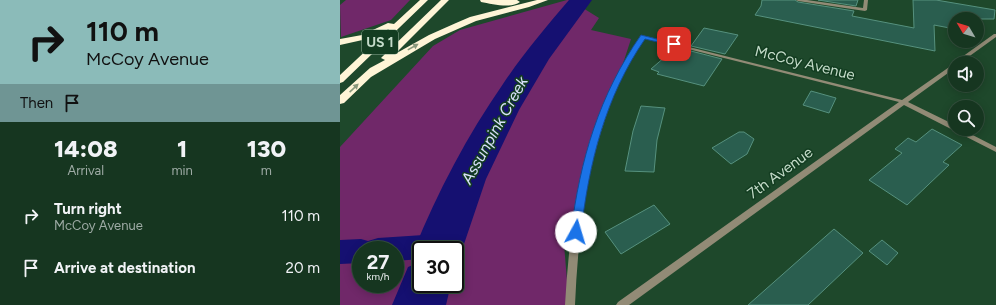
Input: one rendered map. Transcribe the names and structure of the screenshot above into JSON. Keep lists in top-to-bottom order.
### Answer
{
  "streets": {
    "highway": ["US 1"],
    "street": ["McCoy Avenue", "7th Avenue"]
  },
  "crossings": [
    ["McCoy Avenue", "7th Avenue"]
  ],
  "water": ["Assunpink Creek"],
  "north": "top left",
  "page": {
    "turn": ["110 m", "McCoy Avenue"],
    "then": "Then",
    "eta": [
      "14:08",
      "Arrival",
      "1",
      "min",
      "130",
      "m"
    ],
    "list": [
      {
        "name": "Turn right",
        "note": "McCoy Avenue",
        "value": "110 m"
      },
      {
        "name": "Arrive at destination",
        "value": "20 m"
      }
    ],
    "speed": "27 km/h",
    "limit": "30"
  }
}
